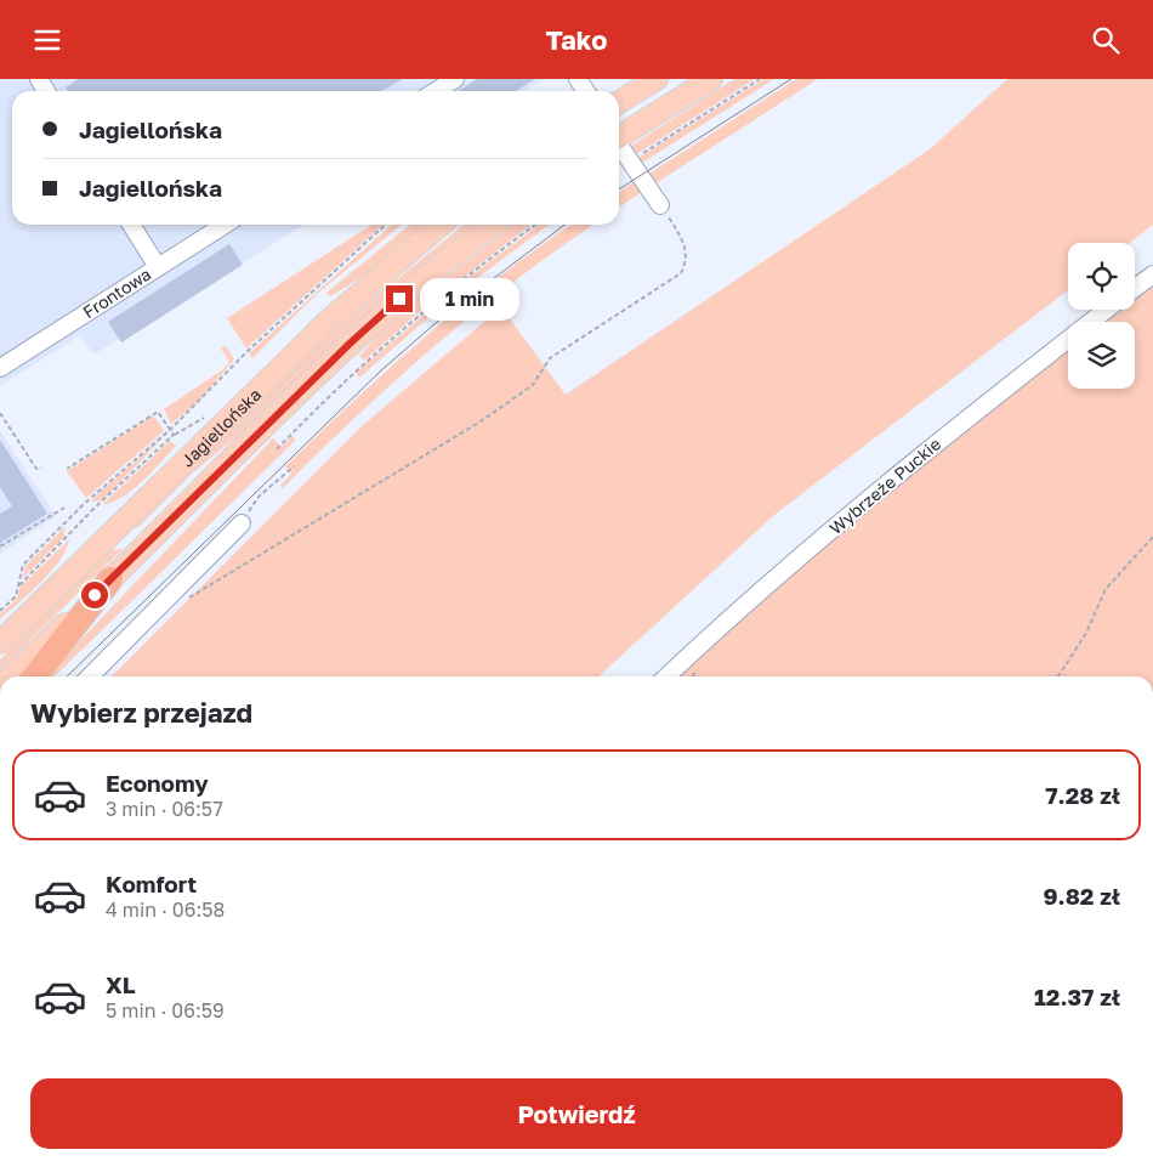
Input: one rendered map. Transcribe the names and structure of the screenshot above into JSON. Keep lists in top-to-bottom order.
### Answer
{
  "streets": {
    "main road": ["Jagiellońska"],
    "lane": ["Frontowa", "Wybrzeże Puckie"]
  },
  "page": {
    "header": "Tako",
    "banner": ["Jagiellońska", "Jagiellońska"],
    "bubble": "1 min",
    "heading": "Wybierz przejazd",
    "list": [
      {
        "name": "Economy",
        "note": "3 min · 06:57",
        "value": "7.28 zł"
      },
      {
        "name": "Komfort",
        "note": "4 min · 06:58",
        "value": "9.82 zł"
      },
      {
        "name": "XL",
        "note": "5 min · 06:59",
        "value": "12.37 zł"
      }
    ],
    "buttons": "Potwierdź"
  }
}
